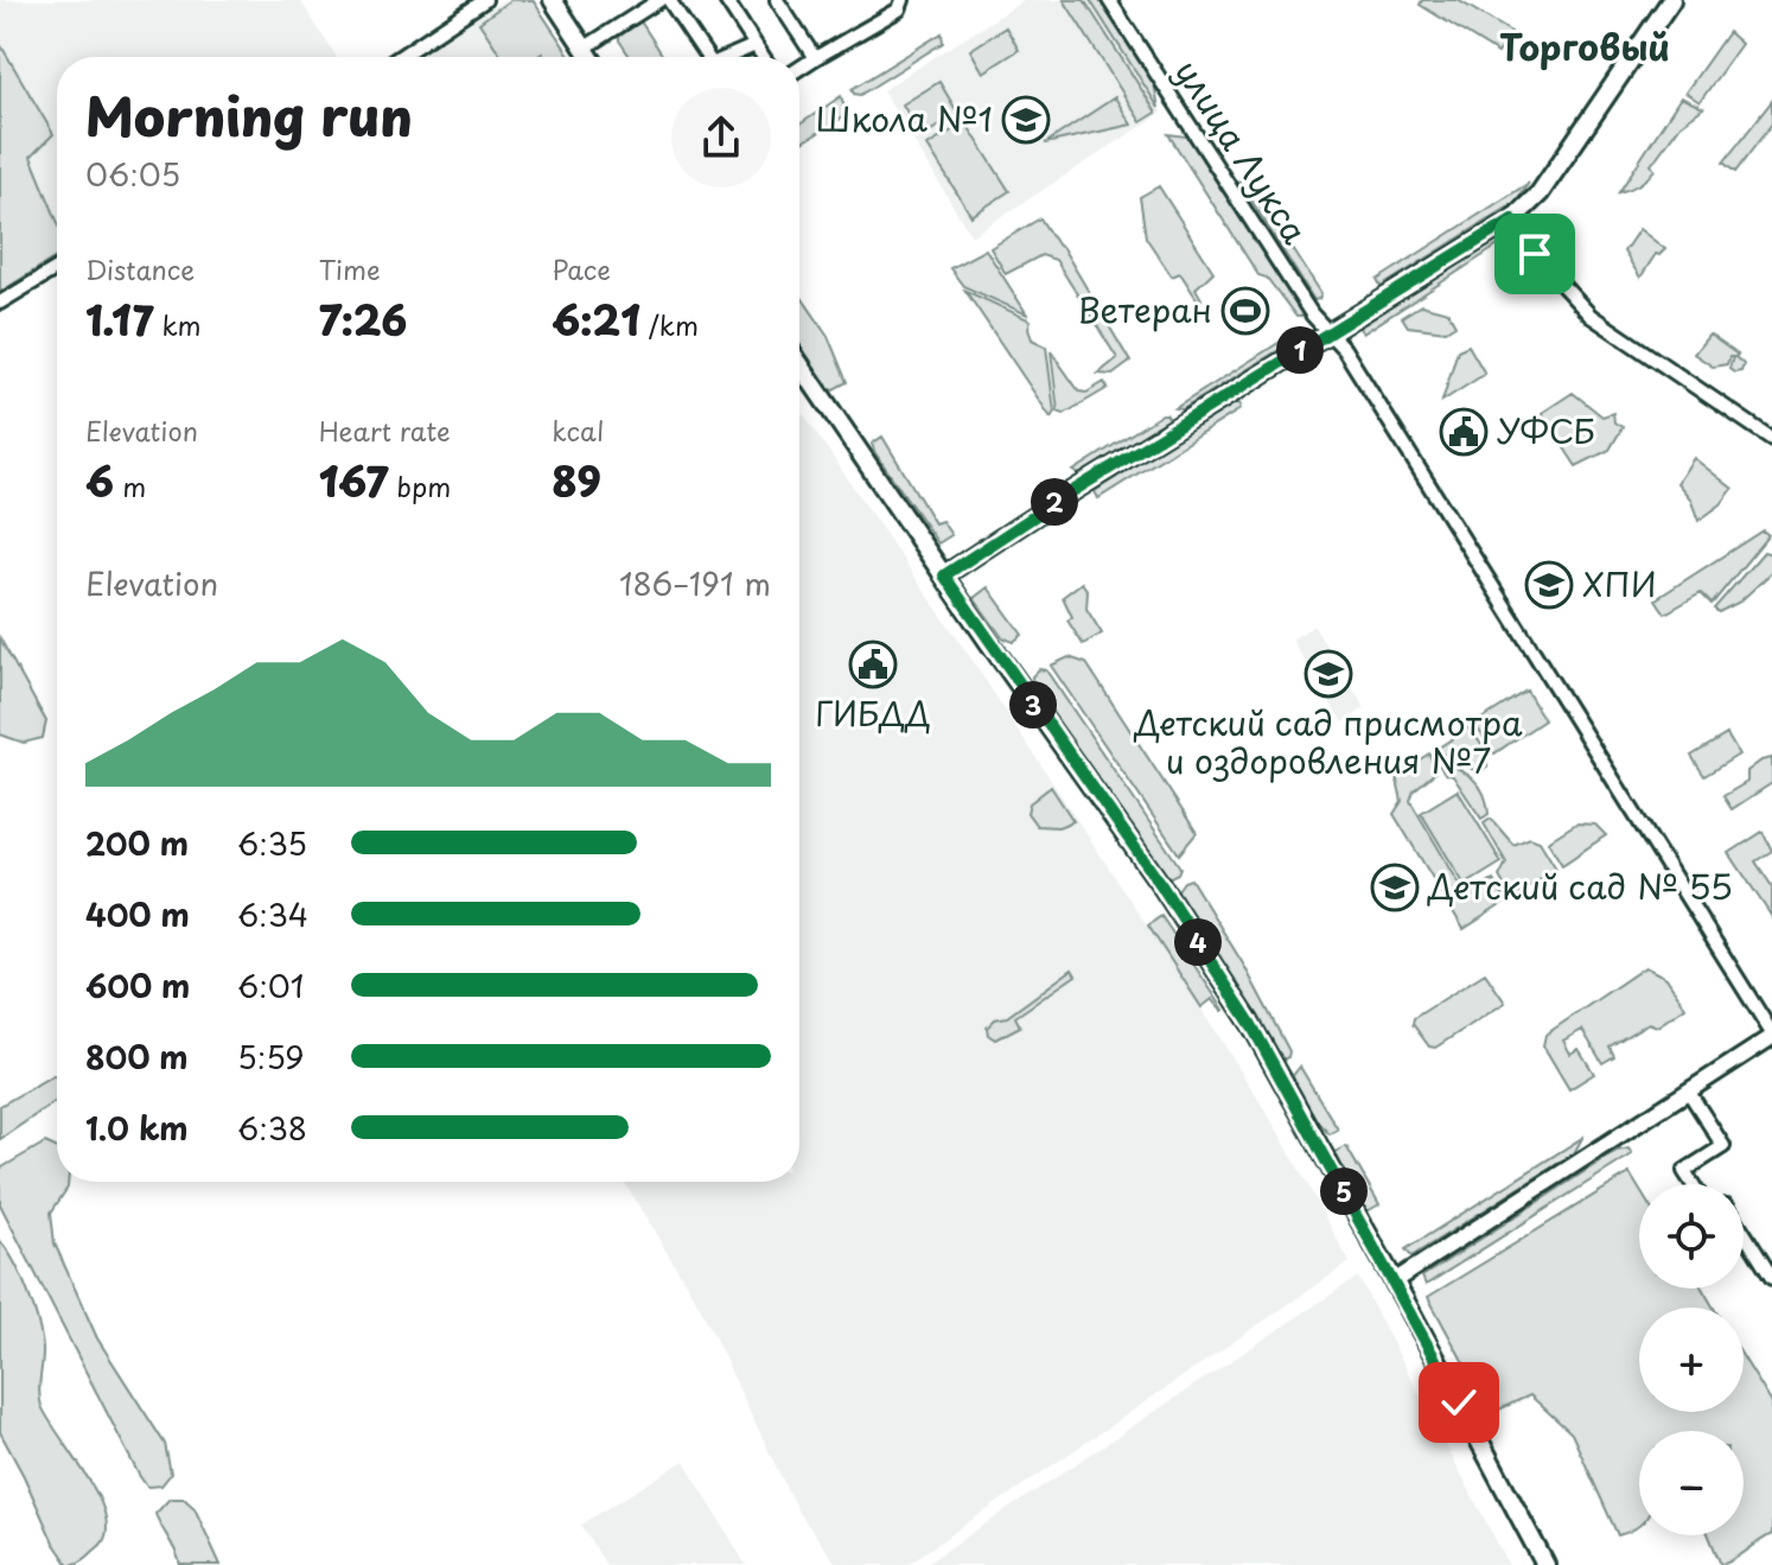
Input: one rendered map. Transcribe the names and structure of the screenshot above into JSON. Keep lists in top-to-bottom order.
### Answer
{
  "streets": {
    "street": ["улица Лукса"]
  },
  "districts": ["Торговый"],
  "places": {
    "school or university": [
      "Школа №1",
      "ХПИ",
      "Детский сад присмотра и оздоровления №7",
      "Детский сад № 55"
    ],
    "sports": ["Ветеран"],
    "public building": ["УФСБ", "ГИБДД"]
  },
  "page": {
    "heading": ["Morning run", "06:05"],
    "stats": [
      ["Distance", "1.17 km"],
      ["Time", "7:26"],
      ["Pace", "6:21 /km"],
      ["Elevation", "6 m"],
      ["Heart rate", "167 bpm"],
      ["kcal", "89"]
    ],
    "pins": [
      "1",
      "2",
      "3",
      "4",
      "5"
    ],
    "chart": ["Elevation", "186–191 m"],
    "list": [
      {
        "name": "200 m",
        "note": "6:35"
      },
      {
        "name": "400 m",
        "note": "6:34"
      },
      {
        "name": "600 m",
        "note": "6:01"
      },
      {
        "name": "800 m",
        "note": "5:59"
      },
      {
        "name": "1.0 km",
        "note": "6:38"
      }
    ],
    "map_buttons": ["+", "−"]
  }
}
